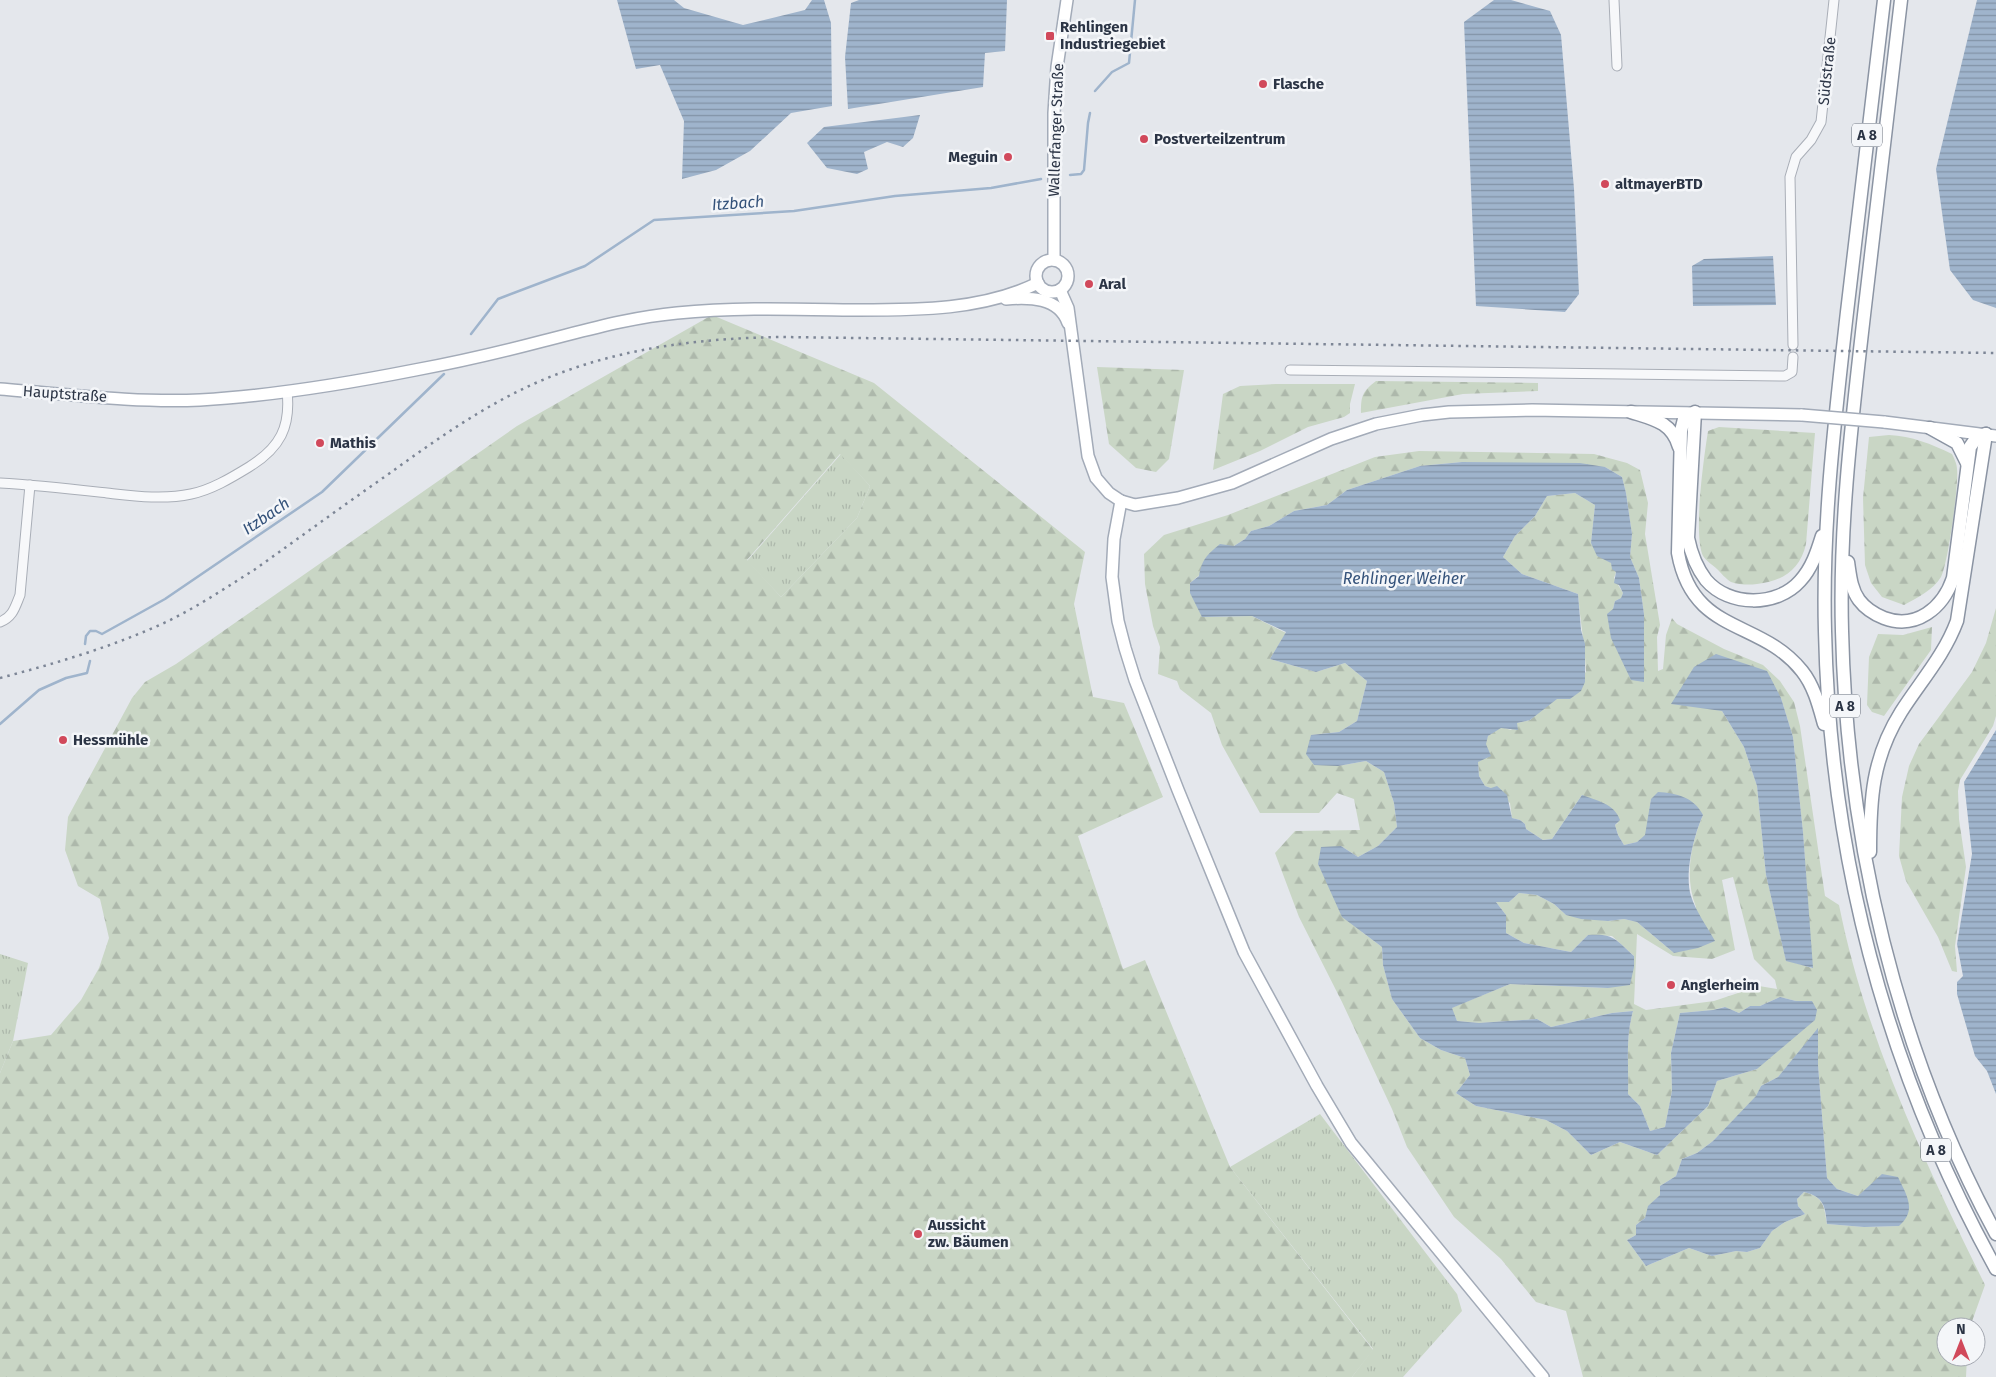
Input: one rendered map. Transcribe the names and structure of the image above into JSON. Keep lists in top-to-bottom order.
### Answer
{
  "streets": {
    "highway": ["A 8"],
    "main road": ["Wallerfanger Straße", "Hauptstraße"],
    "street": ["Südstraße"]
  },
  "water": ["Itzbach", "Rehlinger Weiher"],
  "places": {
    "transit": ["Rehlingen Industriegebiet"],
    "other": [
      "Flasche",
      "Postverteilzentrum",
      "Meguin",
      "altmayerBTD",
      "Aral",
      "Mathis",
      "Hessmühle",
      "Anglerheim",
      "Aussicht zw. Bäumen"
    ]
  },
  "north": "top"
}
